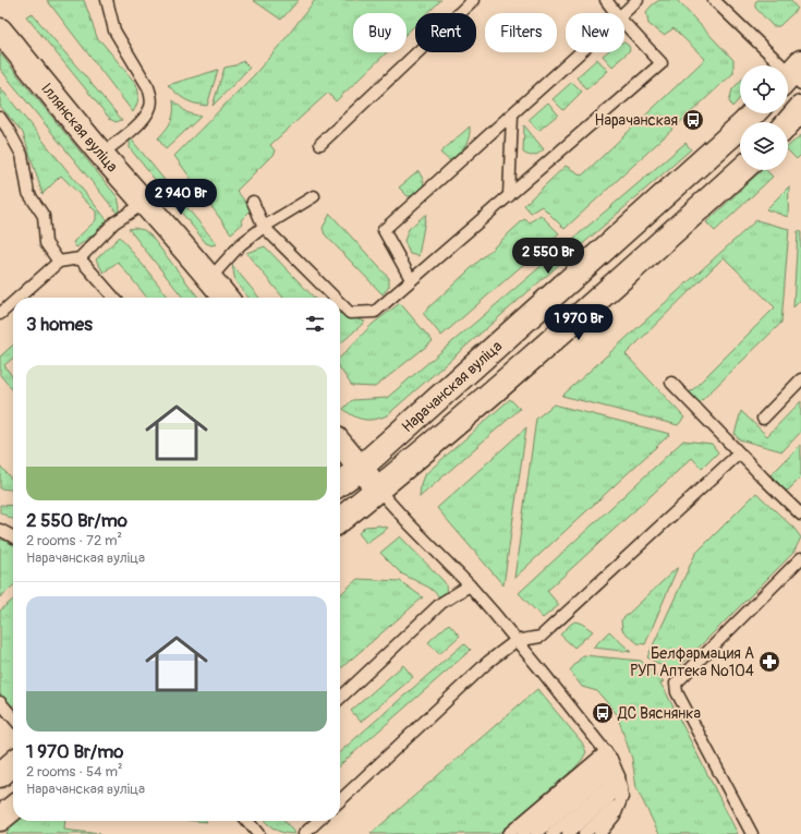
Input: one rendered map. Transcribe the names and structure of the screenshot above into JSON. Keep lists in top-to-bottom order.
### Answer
{
  "streets": {
    "main road": ["Іллянская вуліца", "Нарачанская вуліца"]
  },
  "places": {
    "bus stop": ["Нарачанская", "ДС Вяснянка"],
    "pharmacy": ["Белфармация А РУП Аптека №104"]
  },
  "page": {
    "chip": [
      "Buy",
      "Rent",
      "Filters",
      "New"
    ],
    "price": ["2 940 Br", "2 550 Br", "1 970 Br"],
    "heading": "3 homes",
    "list": [
      {
        "name": "2 550 Br/mo",
        "note": "2 rooms · 72 m² · Нарачанская вуліца"
      },
      {
        "name": "1 970 Br/mo",
        "note": "2 rooms · 54 m² · Нарачанская вуліца"
      }
    ]
  }
}
